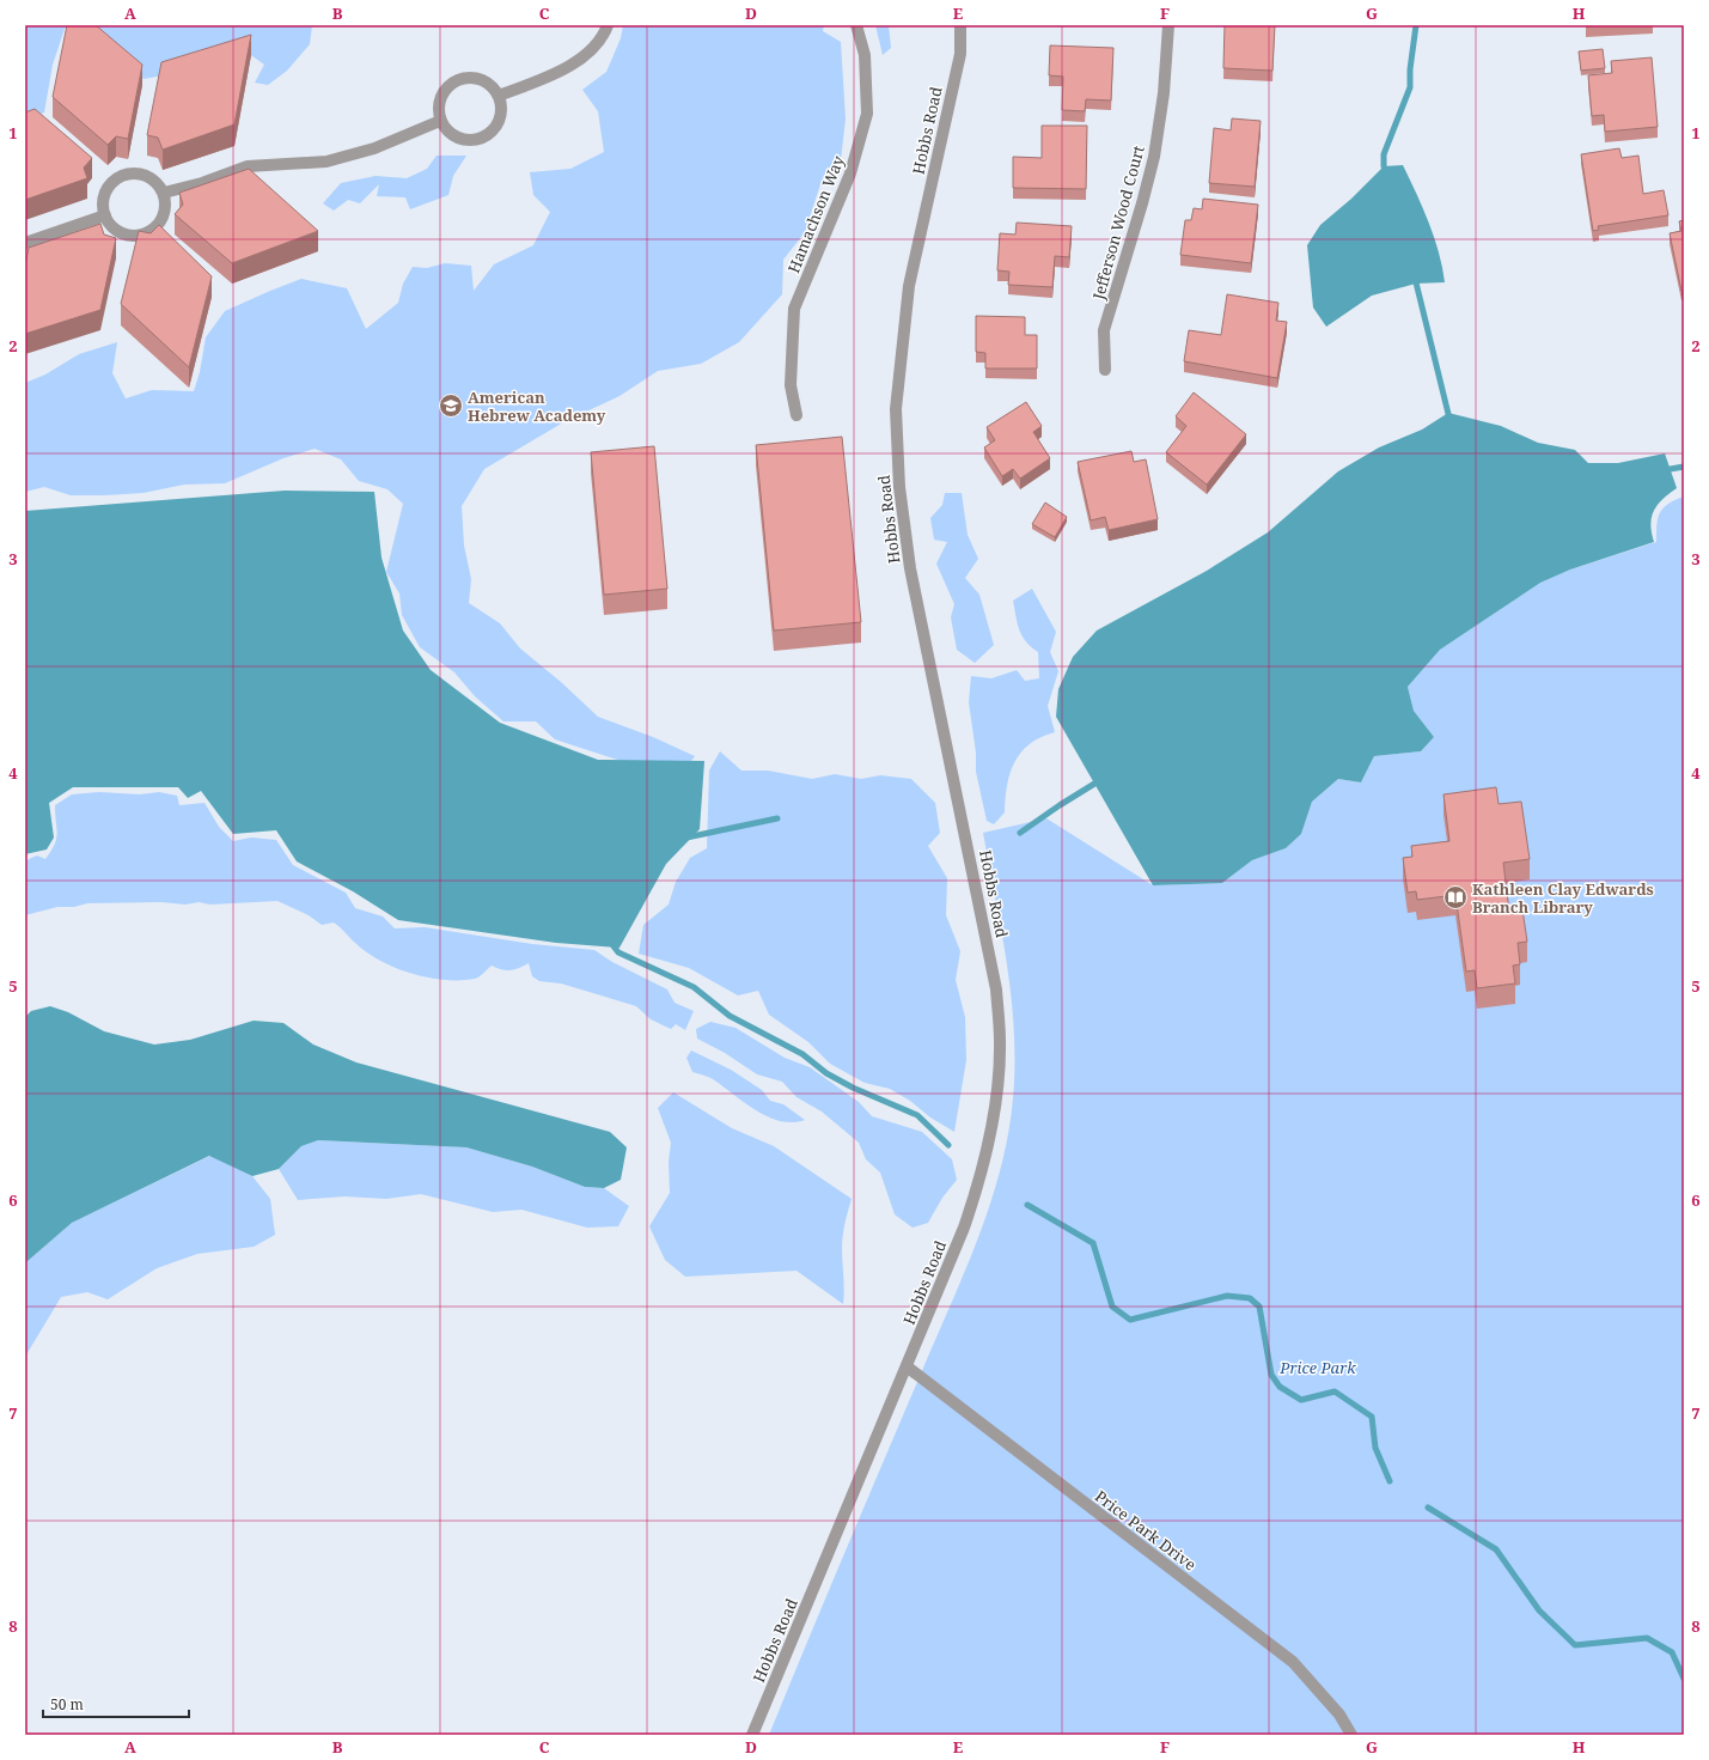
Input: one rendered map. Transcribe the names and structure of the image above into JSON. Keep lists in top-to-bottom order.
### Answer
{
  "streets": {
    "street": [
      "Hobbs Road",
      "Hamachson Way",
      "Jefferson Wood Court",
      "Price Park Drive"
    ]
  },
  "crossings": [
    ["Hobbs Road", "Price Park Drive"]
  ],
  "parks": ["Price Park"],
  "places": {
    "school or university": ["American Hebrew Academy"],
    "library": ["Kathleen Clay Edwards Branch Library"]
  },
  "scale_bar": "50 m",
  "grid": {
    "columns": [
      "A",
      "B",
      "C",
      "D",
      "E",
      "F",
      "G",
      "H"
    ],
    "rows": [
      "1",
      "2",
      "3",
      "4",
      "5",
      "6",
      "7",
      "8"
    ]
  }
}
